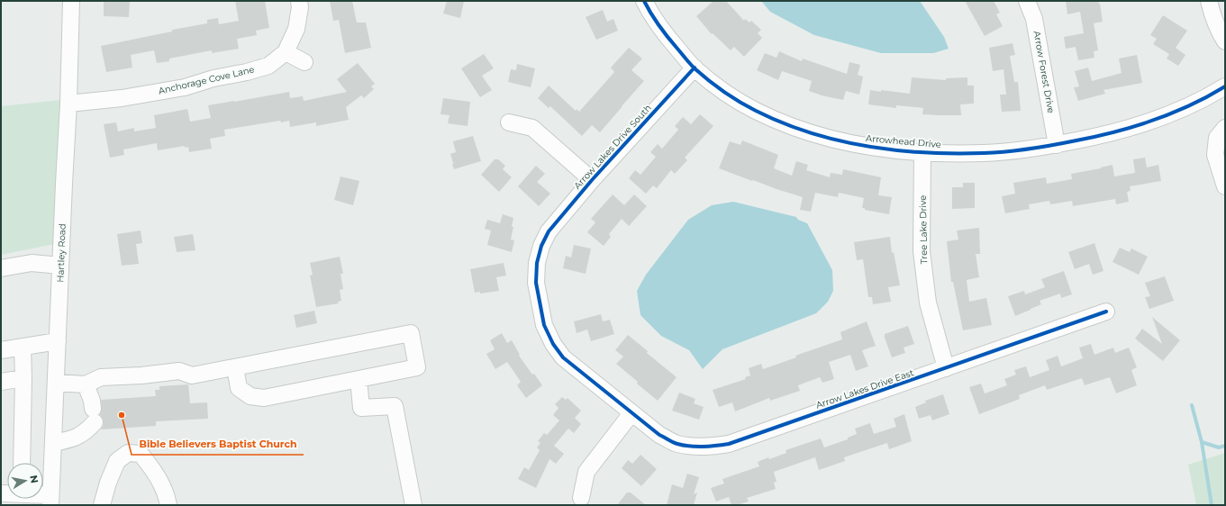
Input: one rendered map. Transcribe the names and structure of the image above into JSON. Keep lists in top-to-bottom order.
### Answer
{
  "streets": {
    "street": [
      "Arrow Forest Drive",
      "Anchorage Cove Lane",
      "Arrowhead Drive",
      "Arrow Lakes Drive South",
      "Tree Lake Drive",
      "Hartley Road",
      "Arrow Lakes Drive East"
    ]
  },
  "crossings": [
    ["Arrow Forest Drive", "Arrowhead Drive"],
    ["Anchorage Cove Lane", "Hartley Road"],
    ["Arrowhead Drive", "Arrow Lakes Drive South"],
    ["Arrowhead Drive", "Tree Lake Drive"],
    ["Arrow Lakes Drive South", "Arrow Lakes Drive East"],
    ["Tree Lake Drive", "Arrow Lakes Drive East"]
  ],
  "places": ["Bible Believers Baptist Church"],
  "north": "right"
}
